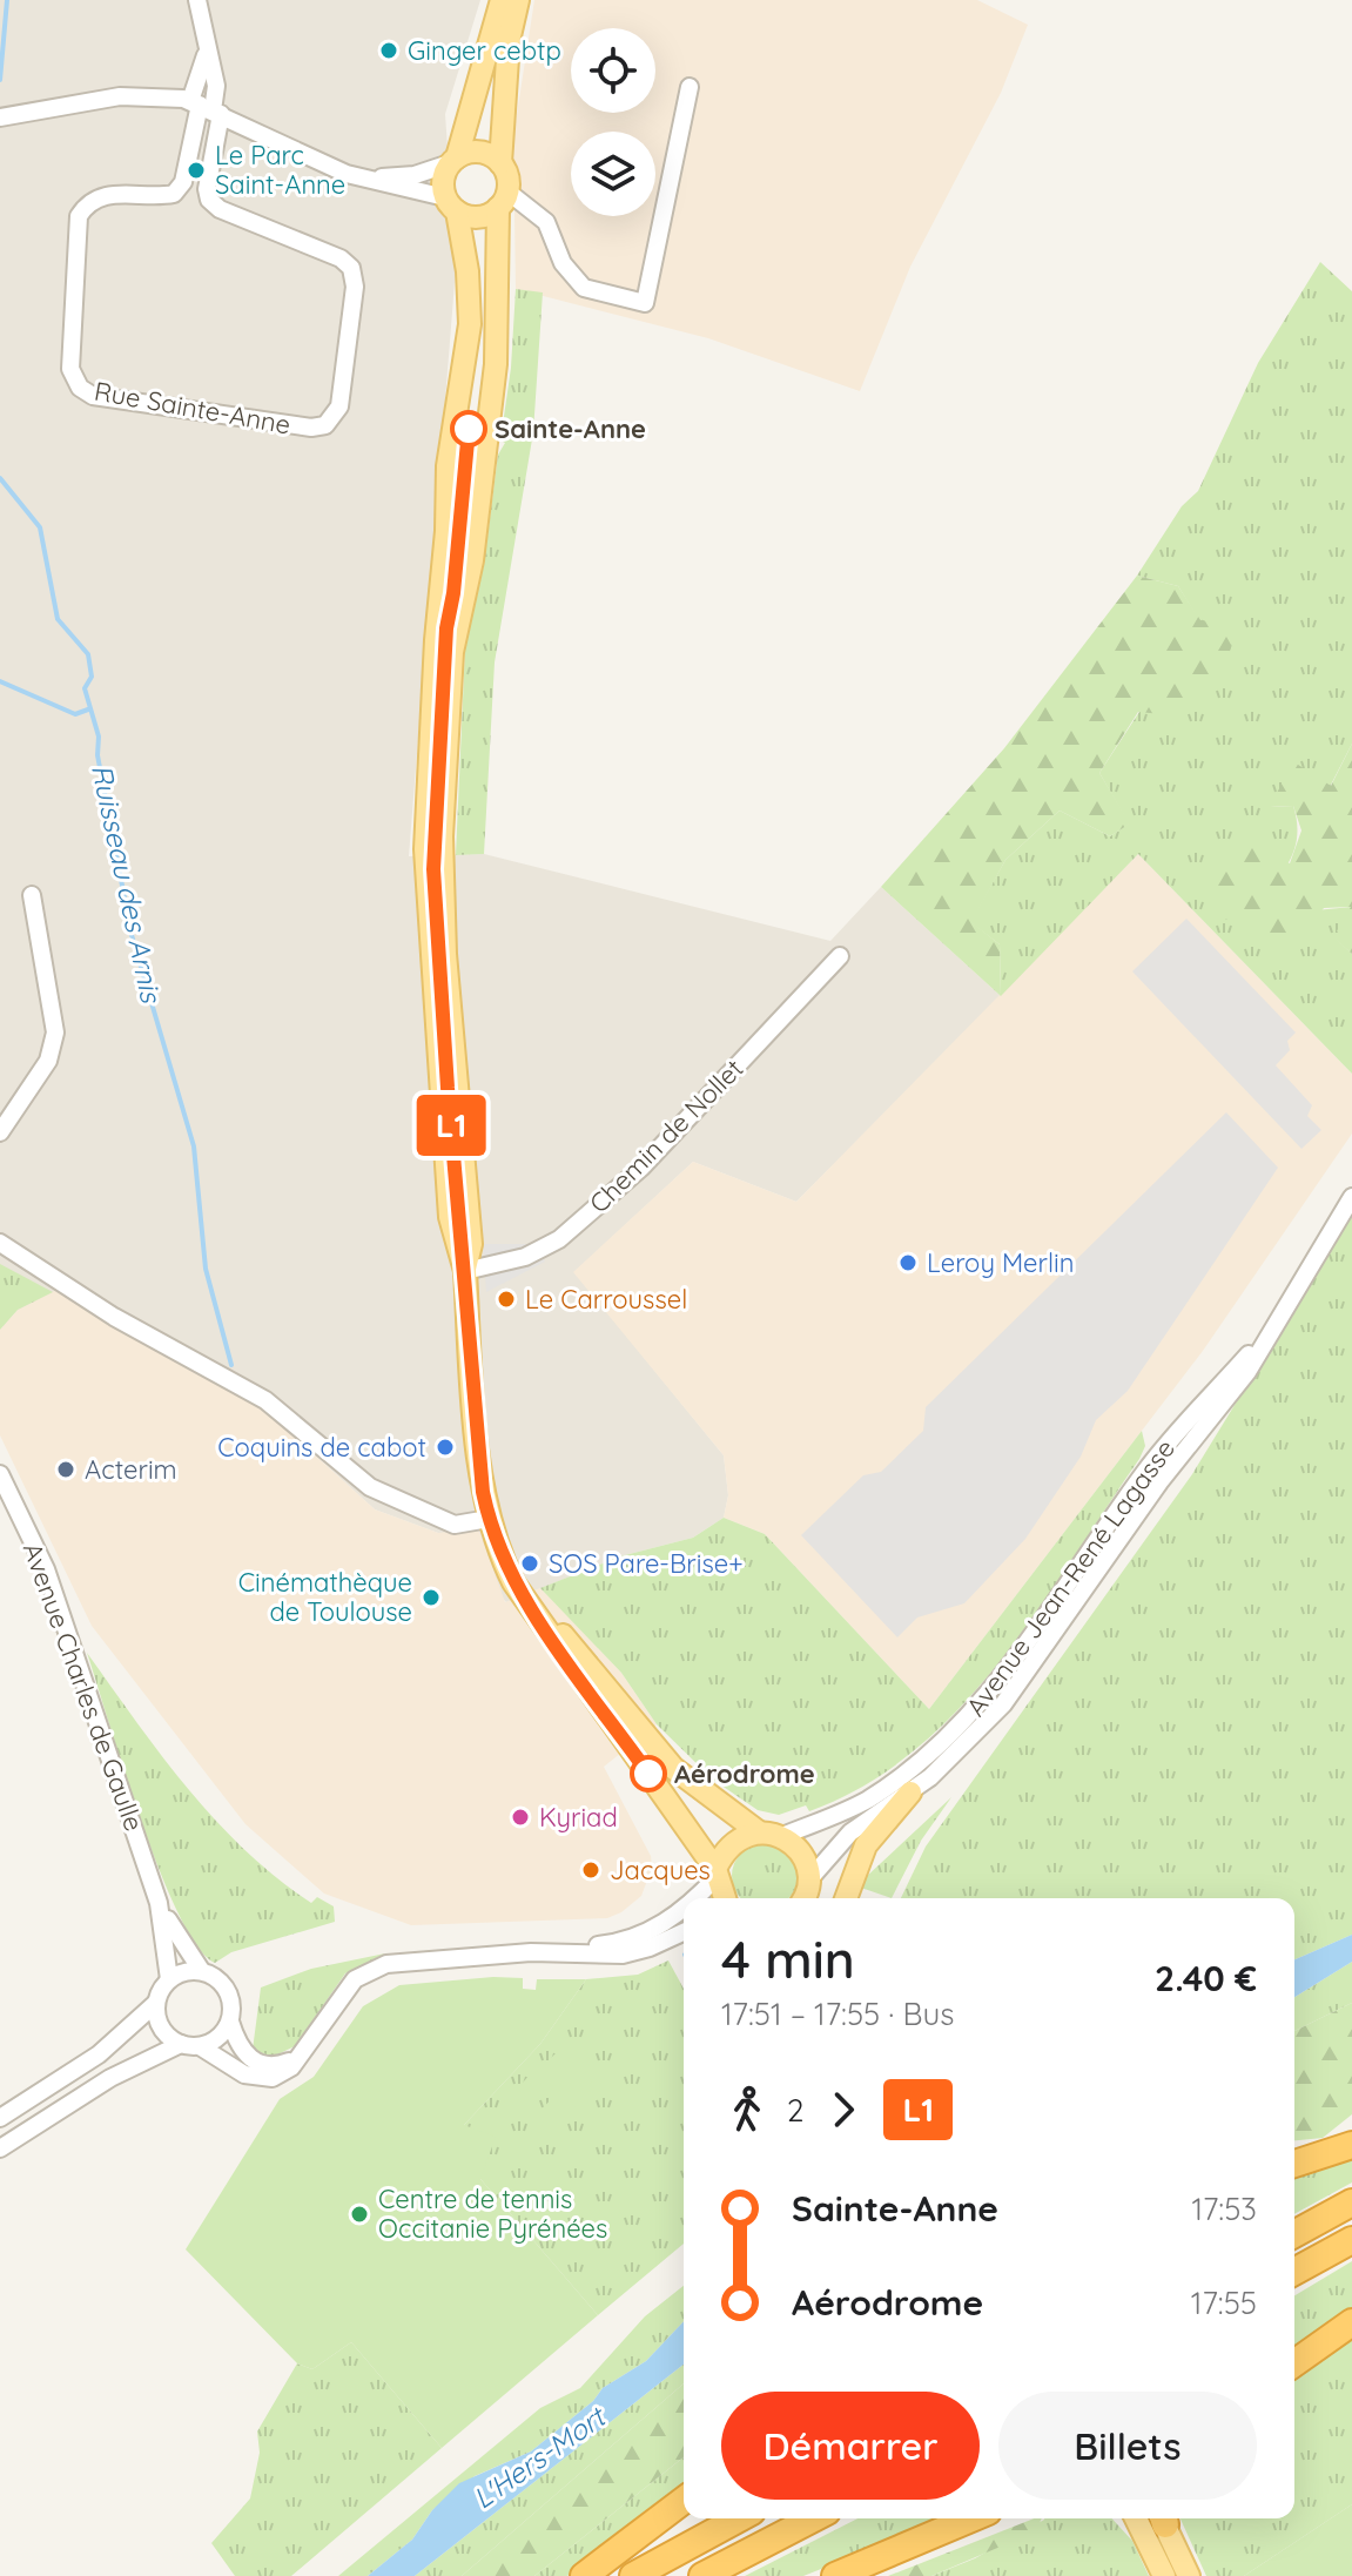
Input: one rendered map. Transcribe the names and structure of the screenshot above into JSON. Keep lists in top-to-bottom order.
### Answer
{
  "streets": {
    "street": [
      "Rue Sainte-Anne",
      "Chemin de Nollet",
      "Avenue Jean-René Lagasse",
      "Avenue Charles de Gaulle"
    ]
  },
  "water": ["Ruisseau des Arnis", "L'Hers-Mort"],
  "places": [
    "Ginger cebtp",
    "Le Parc Saint-Anne",
    "Sainte-Anne",
    "Leroy Merlin",
    "Le Carroussel",
    "Coquins de cabot",
    "Acterim",
    "SOS Pare-Brise+",
    "Cinémathèque de Toulouse",
    "Aérodrome",
    "Kyriad",
    "Jacques",
    "Centre de tennis Occitanie Pyrénées"
  ],
  "lines": ["bus line L1"],
  "page": {
    "on_map": "L1",
    "heading": ["4 min", "17:51 – 17:55 · Bus", "2.40 €"],
    "legs": ["2", "L1"],
    "list": [
      {
        "name": "Sainte-Anne",
        "value": "17:53"
      },
      {
        "name": "Aérodrome",
        "value": "17:55"
      }
    ],
    "buttons": ["Démarrer", "Billets"]
  }
}
